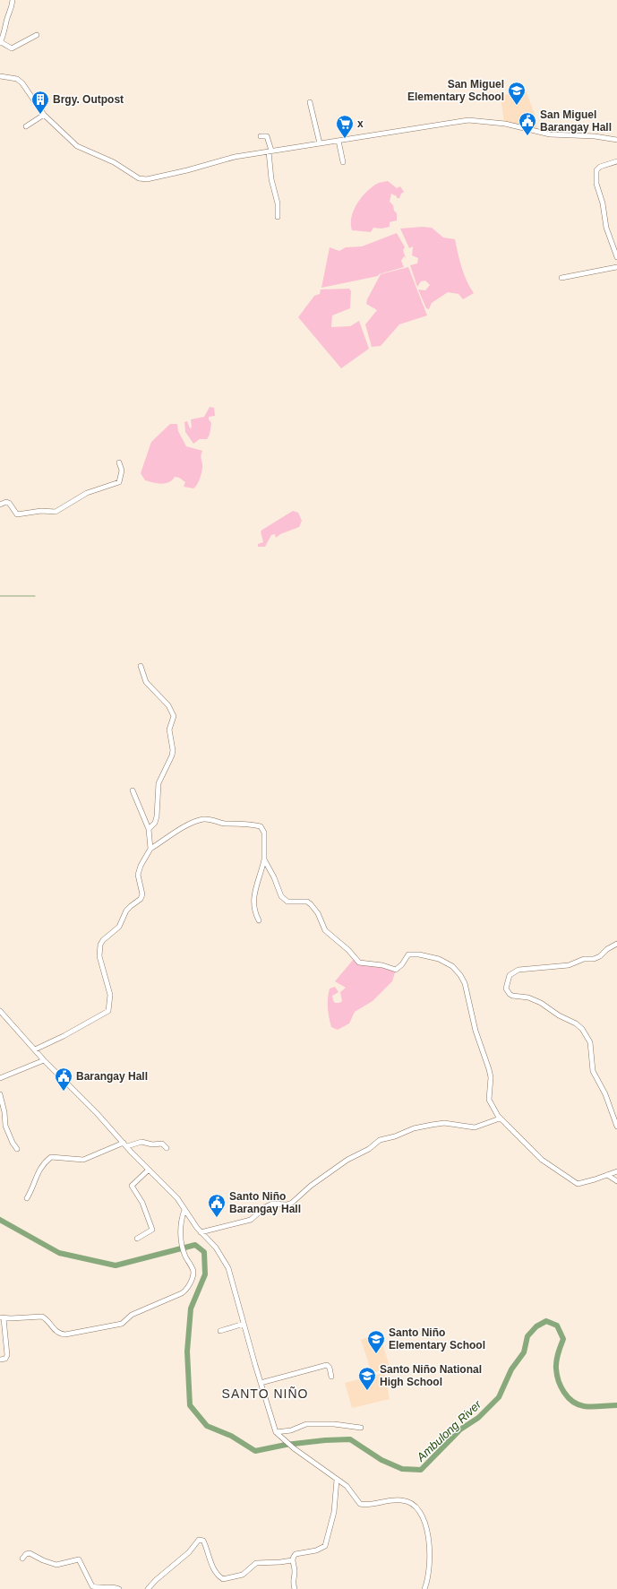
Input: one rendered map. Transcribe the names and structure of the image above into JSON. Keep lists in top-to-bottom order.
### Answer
{
  "districts": ["SANTO NIÑO"],
  "water": ["Ambulong River"],
  "places": {
    "school or university": ["San Miguel Elementary School", "Santo Niño Elementary School", "Santo Niño National High School"],
    "building": ["Brgy. Outpost"],
    "public building": ["San Miguel Barangay Hall", "Barangay Hall", "Santo Niño Barangay Hall"],
    "supermarket": ["x"]
  }
}
